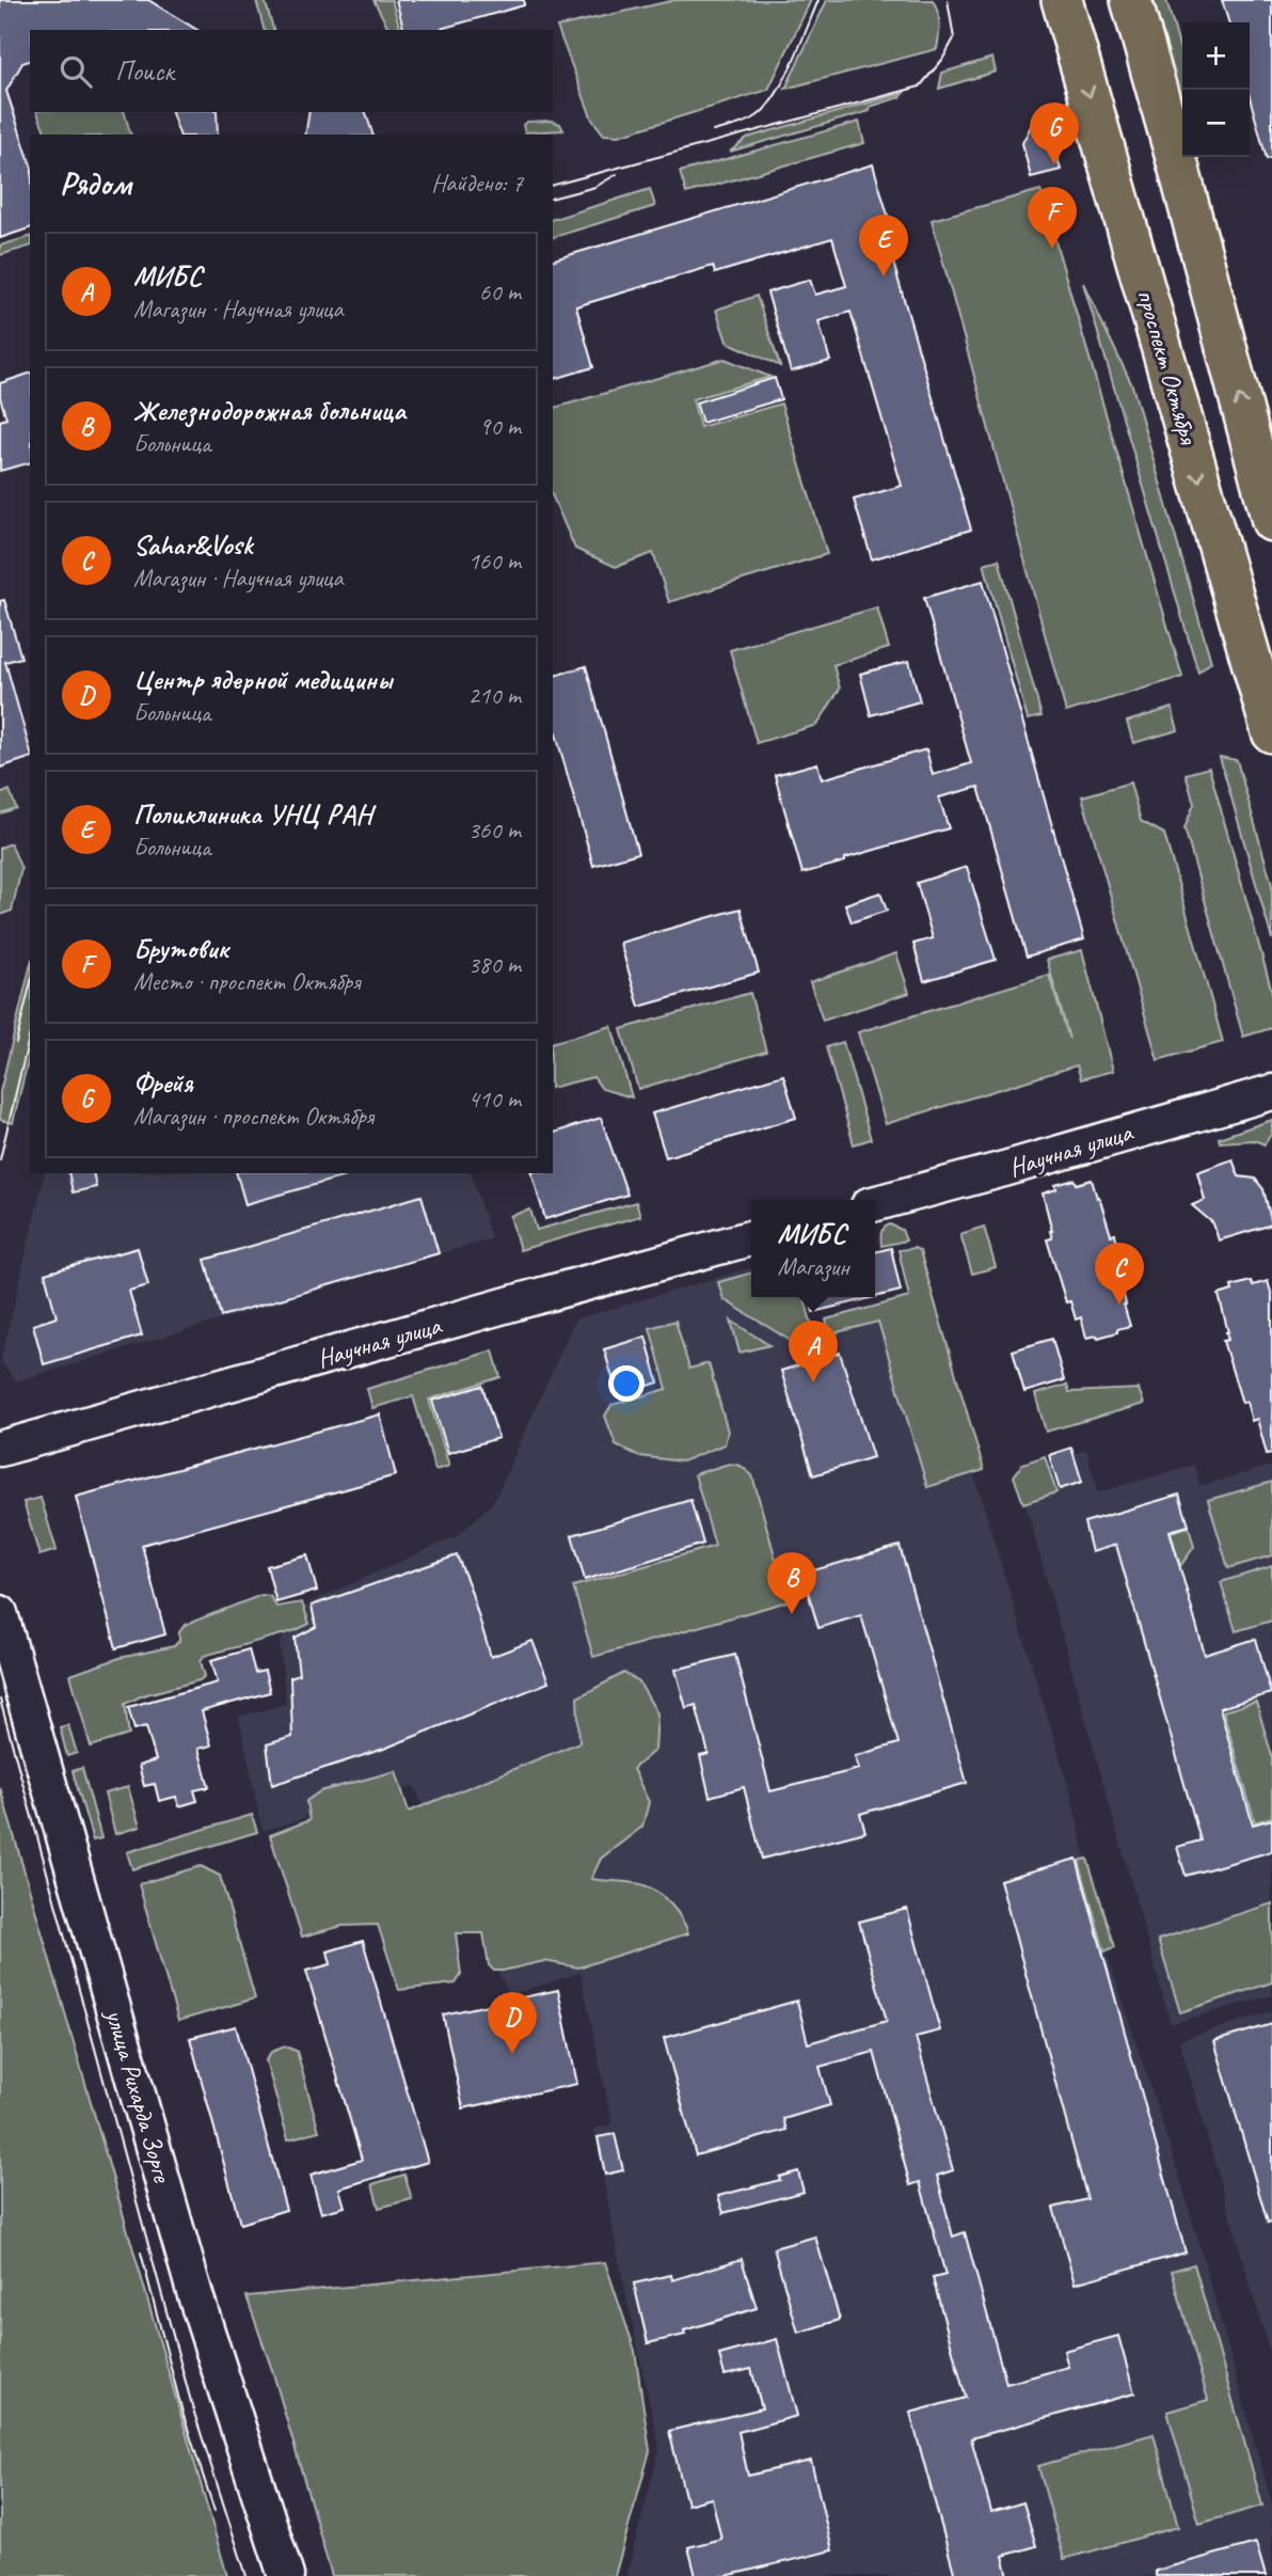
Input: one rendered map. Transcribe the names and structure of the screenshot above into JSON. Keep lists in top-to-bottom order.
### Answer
{
  "streets": {
    "main road": ["проспект Октября"],
    "street": ["Научная улица", "улица Рихарда Зорге"]
  },
  "page": {
    "map_buttons": ["+", "−"],
    "search": "Поиск",
    "pins": [
      "G",
      "F",
      "E",
      "C",
      "A",
      "B",
      "D"
    ],
    "heading": ["Рядом", "Найдено: 7"],
    "list": [
      {
        "mark": "A",
        "name": "МИБС",
        "note": "Магазин · Научная улица",
        "value": "60 m"
      },
      {
        "mark": "B",
        "name": "Железнодорожная больница",
        "note": "Больница",
        "value": "90 m"
      },
      {
        "mark": "C",
        "name": "Sahar&Vosk",
        "note": "Магазин · Научная улица",
        "value": "160 m"
      },
      {
        "mark": "D",
        "name": "Центр ядерной медицины",
        "note": "Больница",
        "value": "210 m"
      },
      {
        "mark": "E",
        "name": "Поликлиника УНЦ РАН",
        "note": "Больница",
        "value": "360 m"
      },
      {
        "mark": "F",
        "name": "Брутовик",
        "note": "Место · проспект Октября",
        "value": "380 m"
      },
      {
        "mark": "G",
        "name": "Фрейя",
        "note": "Магазин · проспект Октября",
        "value": "410 m"
      }
    ],
    "popup": ["МИБС", "Магазин"]
  }
}
